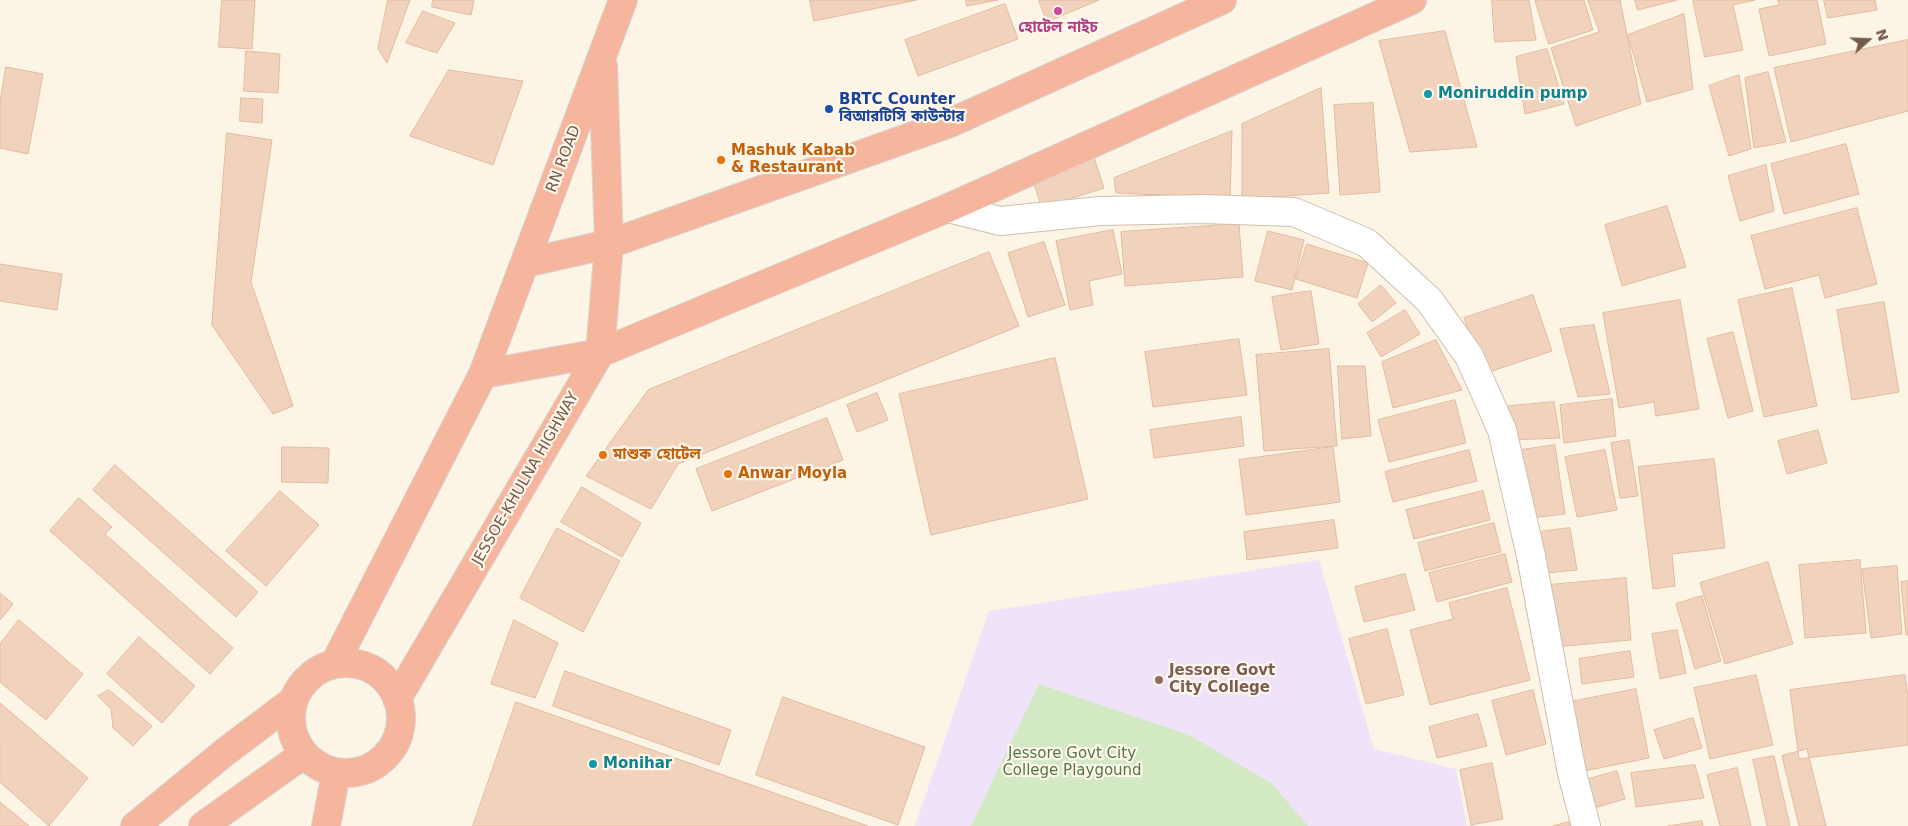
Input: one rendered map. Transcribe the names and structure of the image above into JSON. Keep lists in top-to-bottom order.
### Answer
{
  "streets": {
    "highway": ["RN ROAD", "JESSOE-KHULNA HIGHWAY"]
  },
  "crossings": [
    ["RN ROAD", "JESSOE-KHULNA HIGHWAY"]
  ],
  "parks": ["Jessore Govt City College Playgound"],
  "places": [
    "হোটেল নাইচ",
    "Moniruddin pump",
    "BRTC Counter বিআরটিসি কাউন্টার",
    "Mashuk Kabab & Restaurant",
    "মাশুক হোটেল",
    "Anwar Moyla",
    "Jessore Govt City College",
    "Monihar"
  ],
  "north": "right"
}
